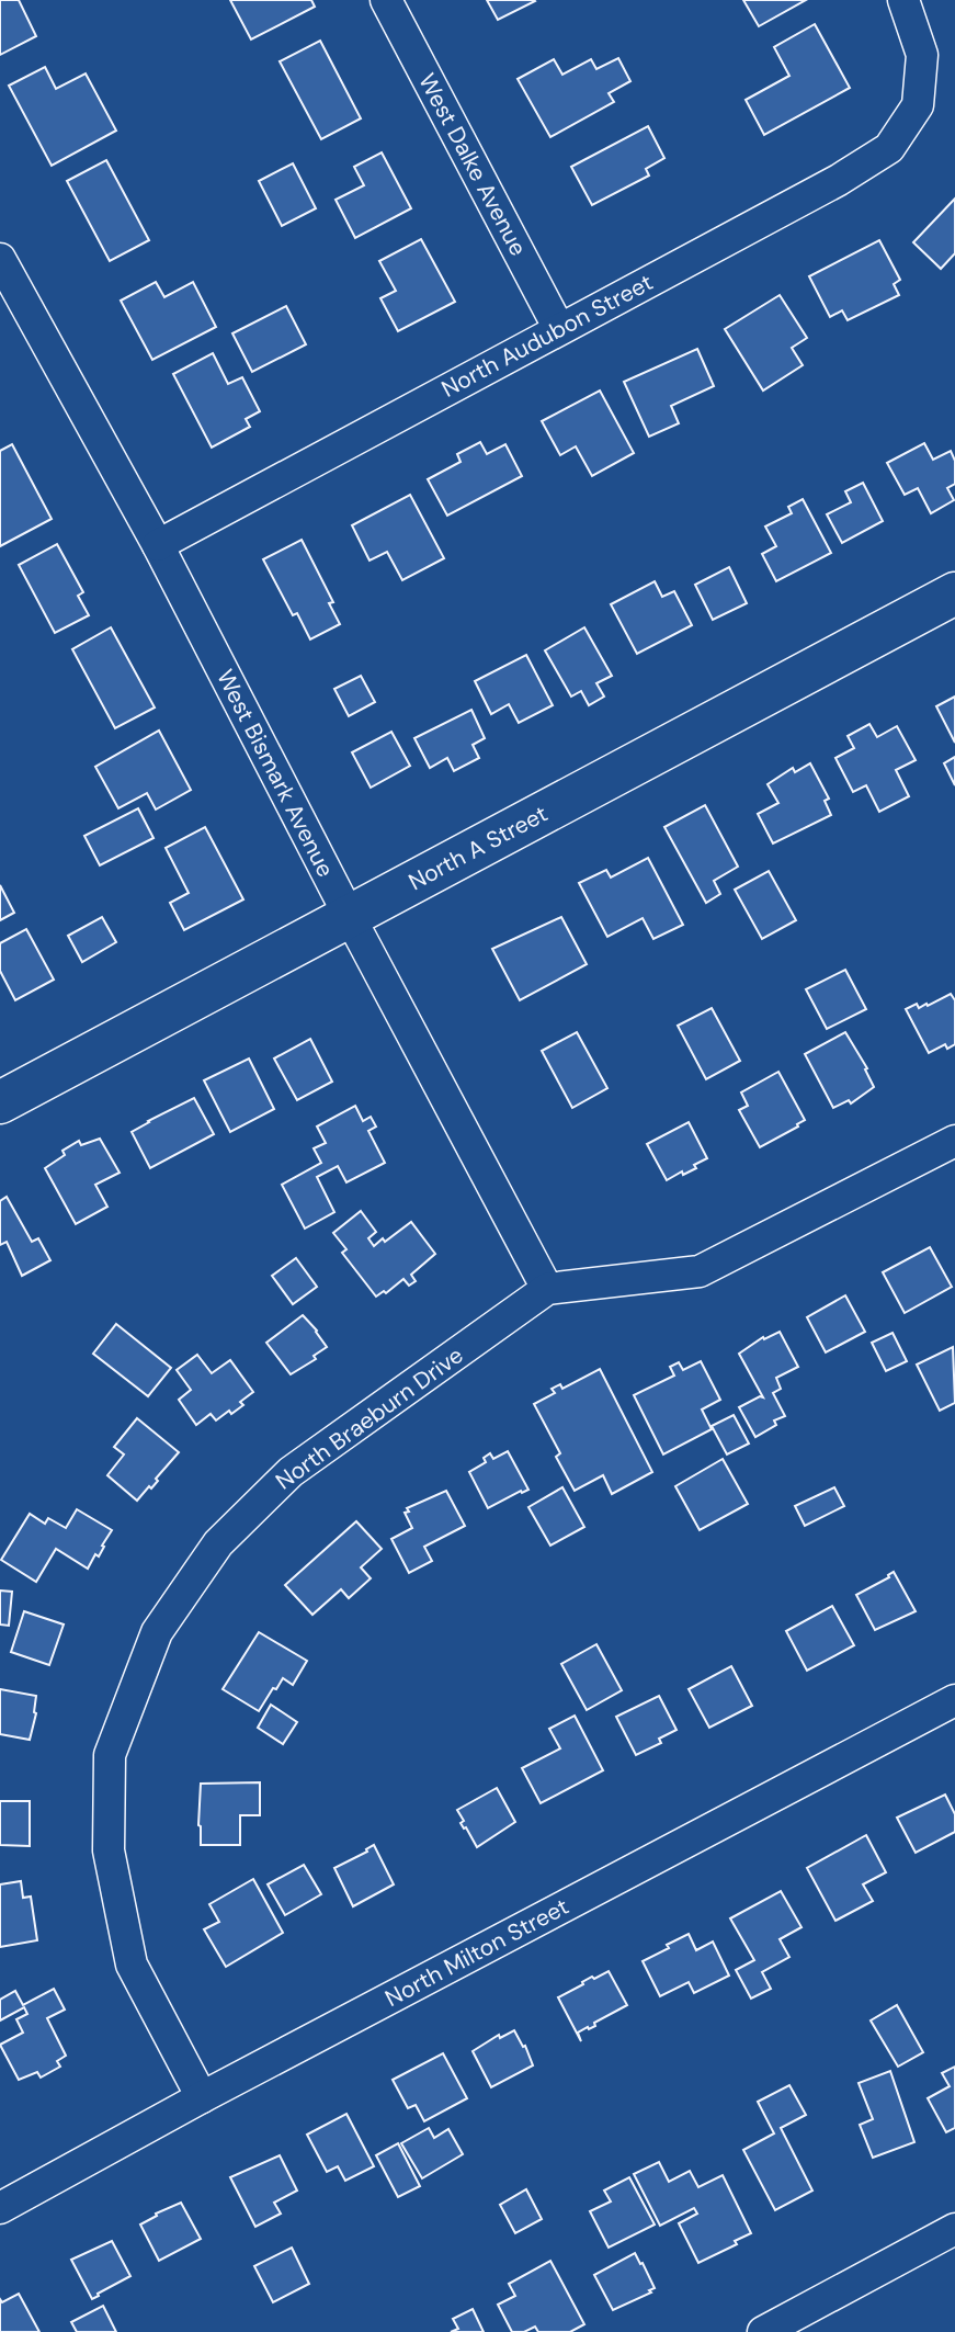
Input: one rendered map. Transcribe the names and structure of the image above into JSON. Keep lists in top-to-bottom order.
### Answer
{
  "streets": {
    "street": [
      "West Dalke Avenue",
      "North Audubon Street",
      "West Bismark Avenue",
      "North A Street",
      "North Braeburn Drive",
      "North Milton Street"
    ]
  },
  "crossings": [
    ["West Dalke Avenue", "North Audubon Street"],
    ["North Audubon Street", "West Bismark Avenue"],
    ["West Bismark Avenue", "North A Street"],
    ["West Bismark Avenue", "North Braeburn Drive"],
    ["North Braeburn Drive", "North Milton Street"]
  ]
}
